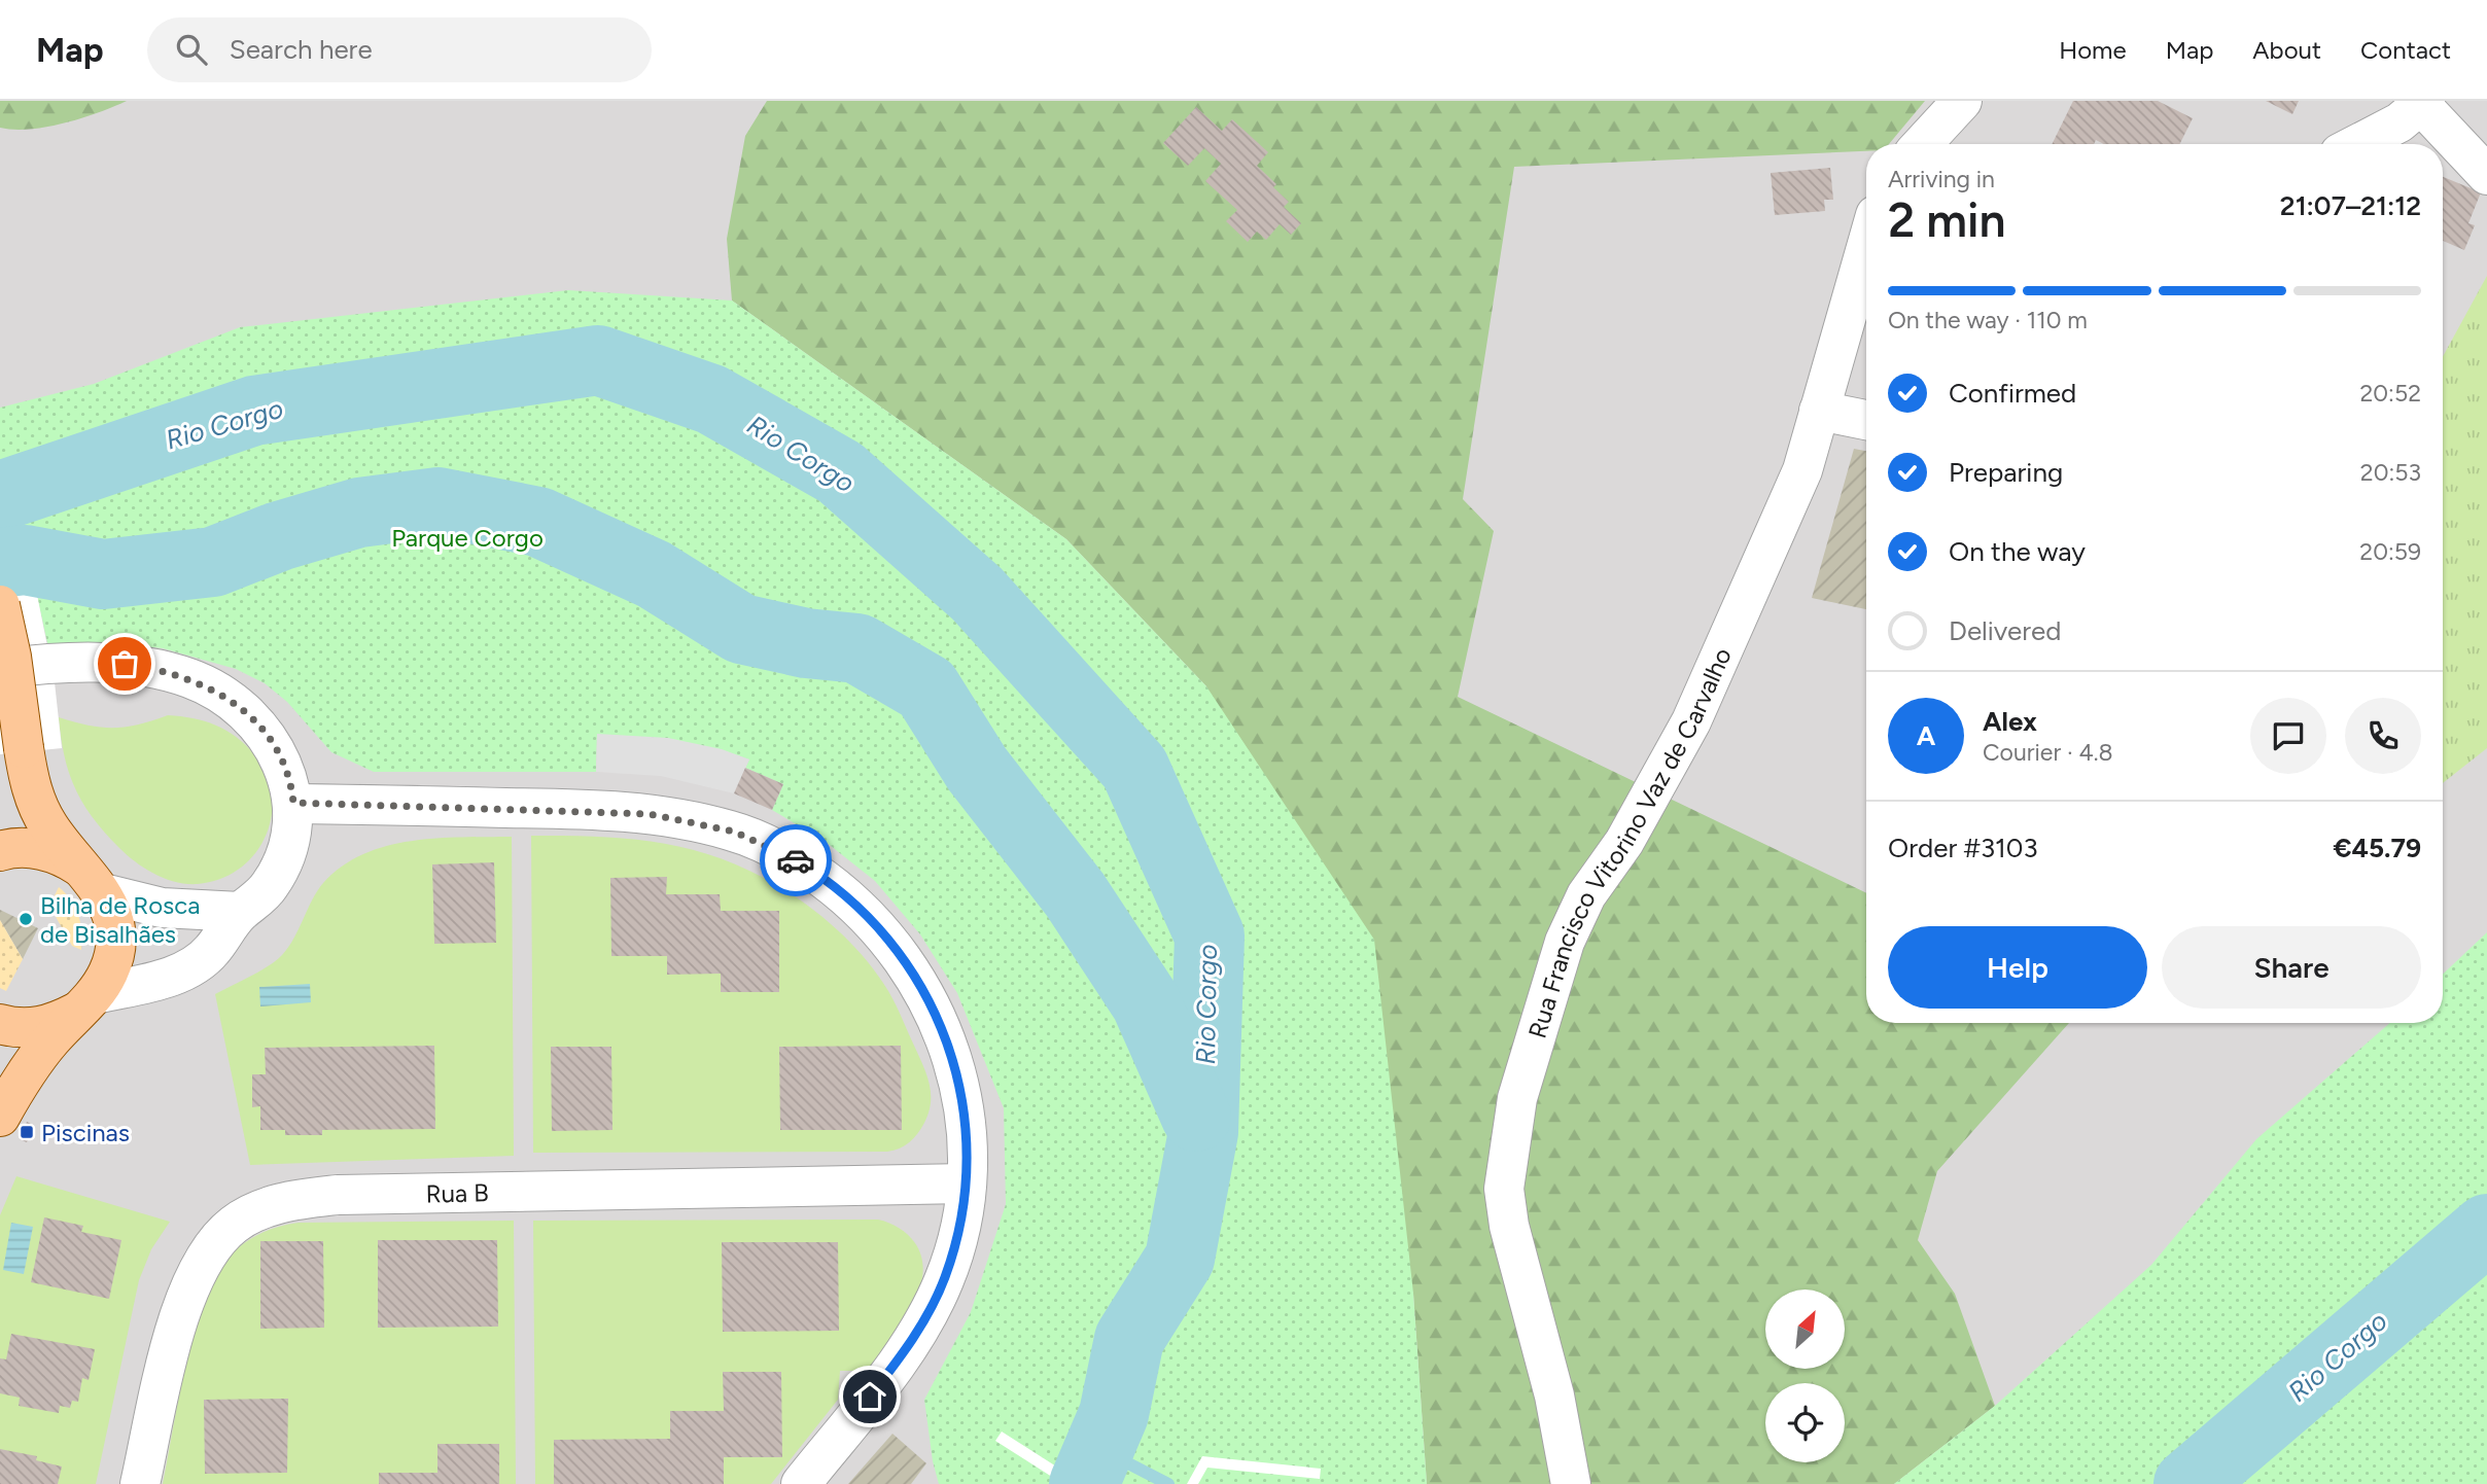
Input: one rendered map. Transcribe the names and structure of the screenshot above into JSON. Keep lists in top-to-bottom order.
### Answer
{
  "streets": {
    "street": ["Rua Francisco Vitorino Vaz de Carvalho", "Rua B"]
  },
  "water": ["Rio Corgo"],
  "parks": ["Parque Corgo"],
  "places": {
    "other": ["Bilha de Rosca de Bisalhães"],
    "transit": ["Piscinas"]
  },
  "north": "top right",
  "page": {
    "header": "Map",
    "search": "Search here",
    "nav": [
      "Home",
      "Map",
      "About",
      "Contact"
    ],
    "heading": ["2 min", "Arriving in", "21:07–21:12"],
    "panel": [
      "Alex",
      "Courier · 4.8",
      "Order #3103",
      "€45.79"
    ],
    "bar": "On the way · 110 m",
    "list": [
      ["Confirmed", "20:52"],
      ["Preparing", "20:53"],
      ["On the way", "20:59"],
      "Delivered"
    ],
    "round": "A",
    "buttons": ["Help", "Share"]
  }
}
